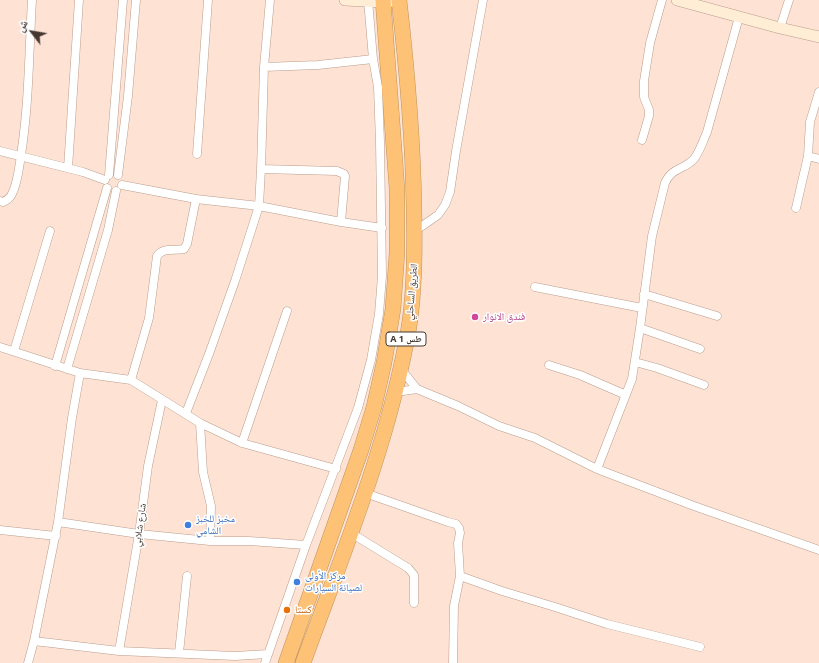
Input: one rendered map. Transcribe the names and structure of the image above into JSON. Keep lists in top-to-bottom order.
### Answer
{
  "streets": {
    "highway": ["الطريق الساحلي", "A 1 طس"],
    "street": ["شارع شلابي"]
  },
  "places": [
    "فندق الانوار",
    "مخبز للخبز الشامي",
    "مركز الأولى لصيانة السيارات",
    "كستا"
  ],
  "north": "top left"
}
